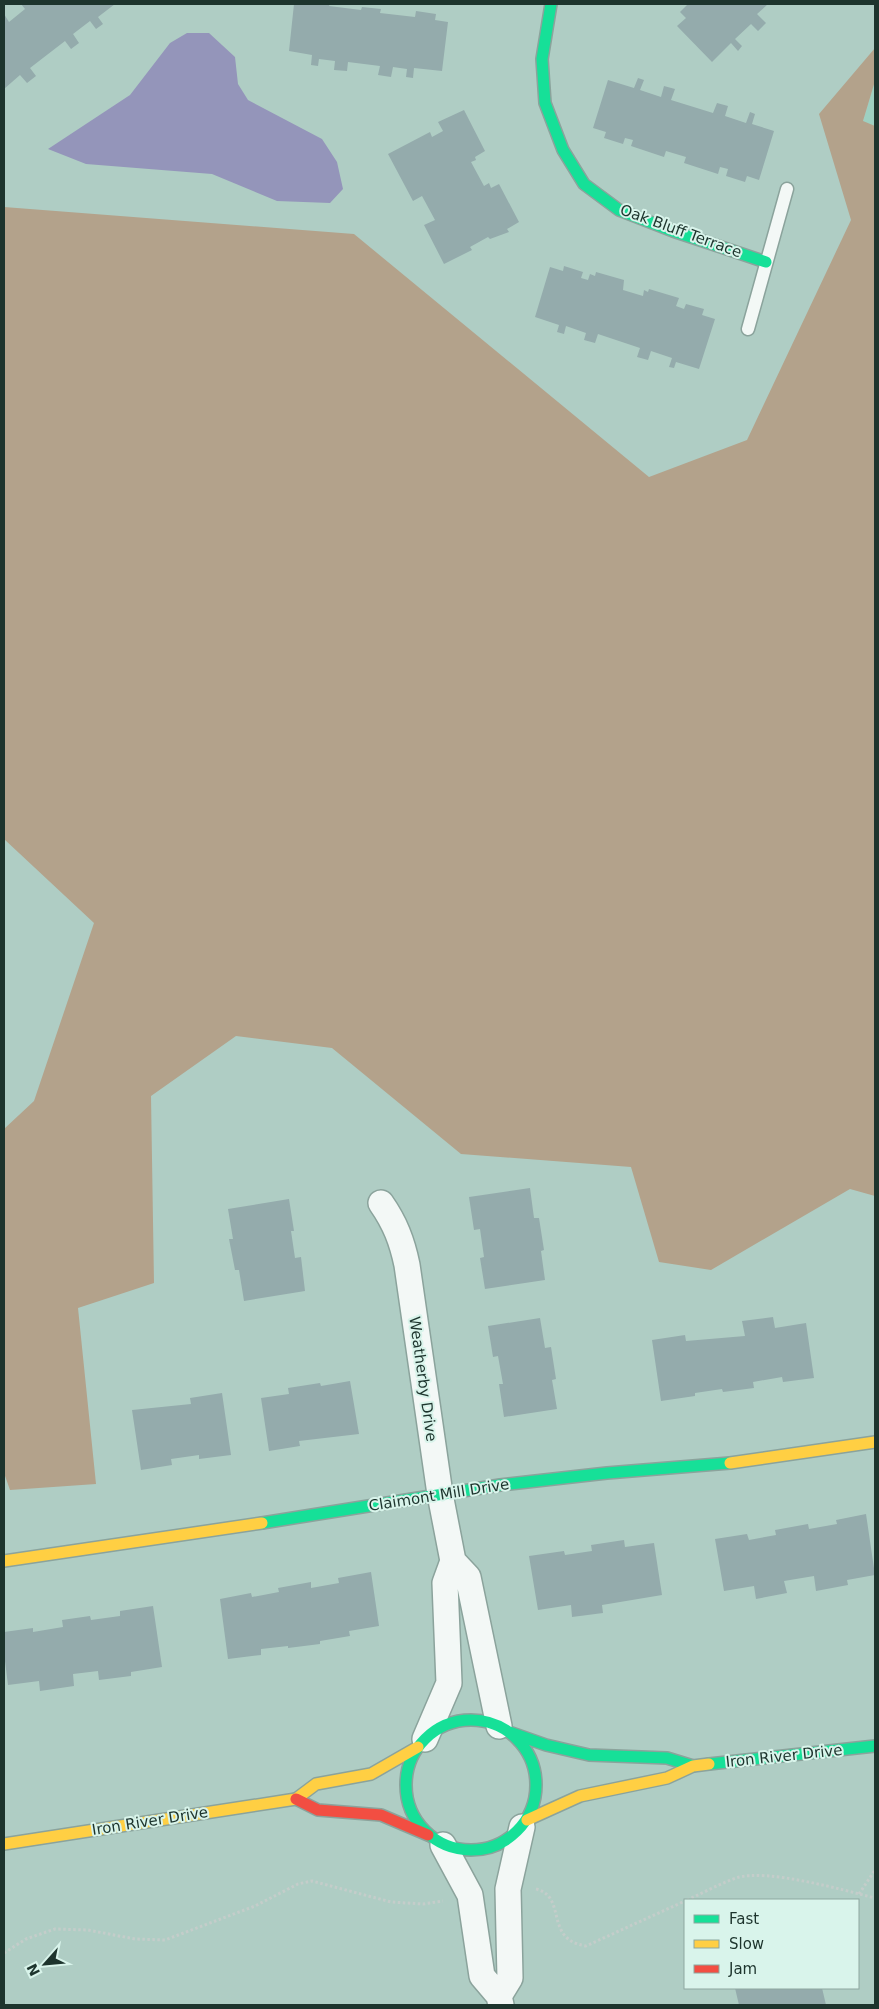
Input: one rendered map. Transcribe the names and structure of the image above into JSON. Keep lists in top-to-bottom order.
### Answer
{
  "streets": {
    "street": [
      "Oak Bluff Terrace",
      "Weatherby Drive",
      "Claimont Mill Drive",
      "Iron River Drive"
    ]
  },
  "crossings": [
    ["Weatherby Drive", "Claimont Mill Drive"],
    ["Weatherby Drive", "Iron River Drive"]
  ],
  "legend": ["Fast", "Slow", "Jam"],
  "north": "bottom left"
}
